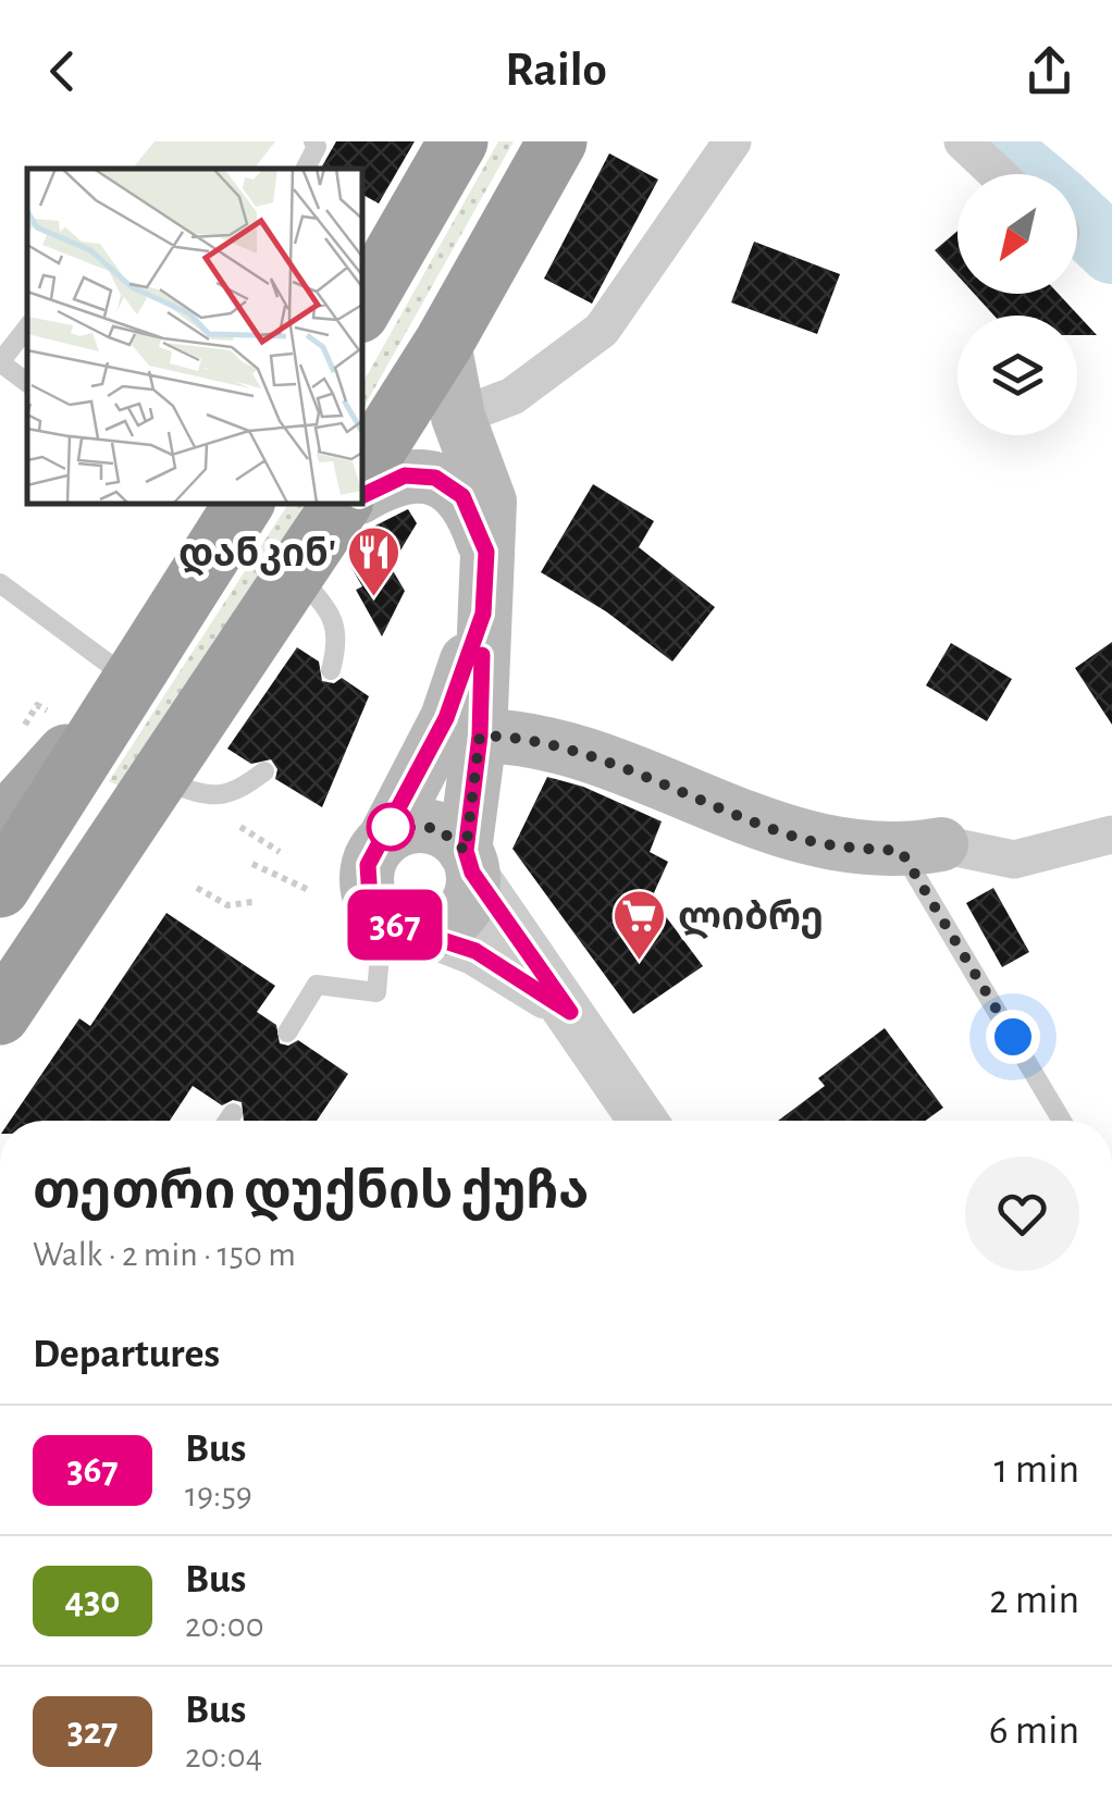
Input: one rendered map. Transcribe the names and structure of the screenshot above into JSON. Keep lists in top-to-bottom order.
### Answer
{
  "places": {
    "restaurant": ["დანკინ'"],
    "supermarket": ["ლიბრე"]
  },
  "lines": ["bus line 367"],
  "north": "bottom left",
  "page": {
    "header": "Railo",
    "on_map": "367",
    "heading": [
      ["თეთრი დუქნის ქუჩა", "Walk · 2 min · 150 m"],
      "Departures"
    ],
    "list": [
      {
        "mark": "367",
        "name": "Bus",
        "note": "19:59",
        "value": "1 min"
      },
      {
        "mark": "430",
        "name": "Bus",
        "note": "20:00",
        "value": "2 min"
      },
      {
        "mark": "327",
        "name": "Bus",
        "note": "20:04",
        "value": "6 min"
      }
    ]
  }
}
